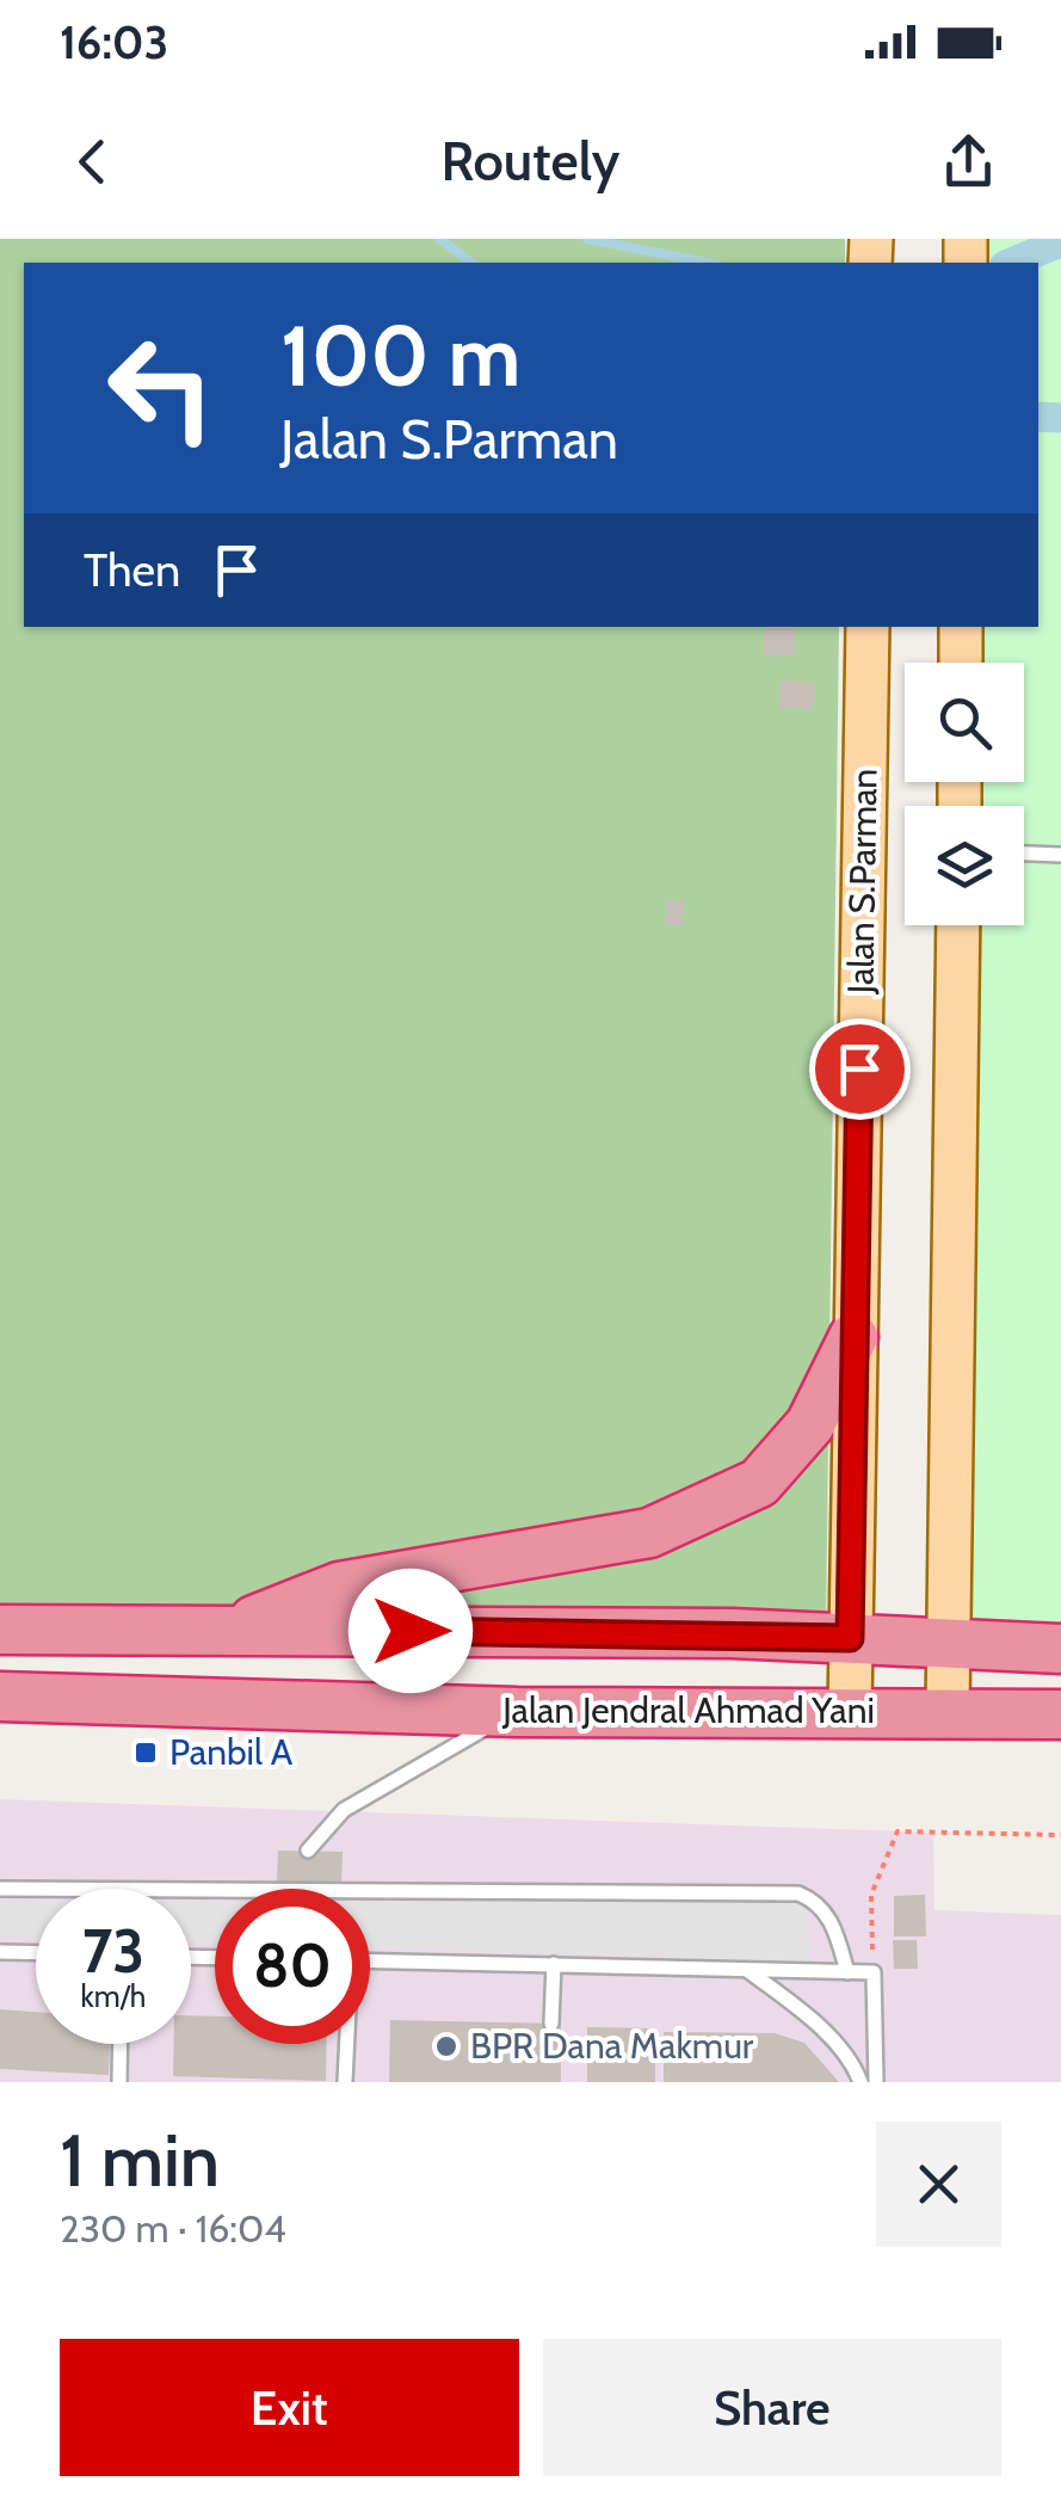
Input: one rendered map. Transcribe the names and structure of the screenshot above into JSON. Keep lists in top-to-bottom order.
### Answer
{
  "streets": {
    "highway": ["Jalan Jendral Ahmad Yani"],
    "main road": ["Jalan S.Parman"]
  },
  "crossings": [
    ["Jalan S.Parman", "Jalan Jendral Ahmad Yani"]
  ],
  "places": {
    "transit": ["Panbil A"],
    "other": ["BPR Dana Makmur"]
  },
  "page": {
    "status": "16:03",
    "header": "Routely",
    "turn": ["100 m", "Jalan S.Parman"],
    "then": "Then",
    "speed": "73 km/h",
    "limit": "80",
    "heading": ["1 min", "230 m · 16:04"],
    "buttons": ["Exit", "Share"]
  }
}
